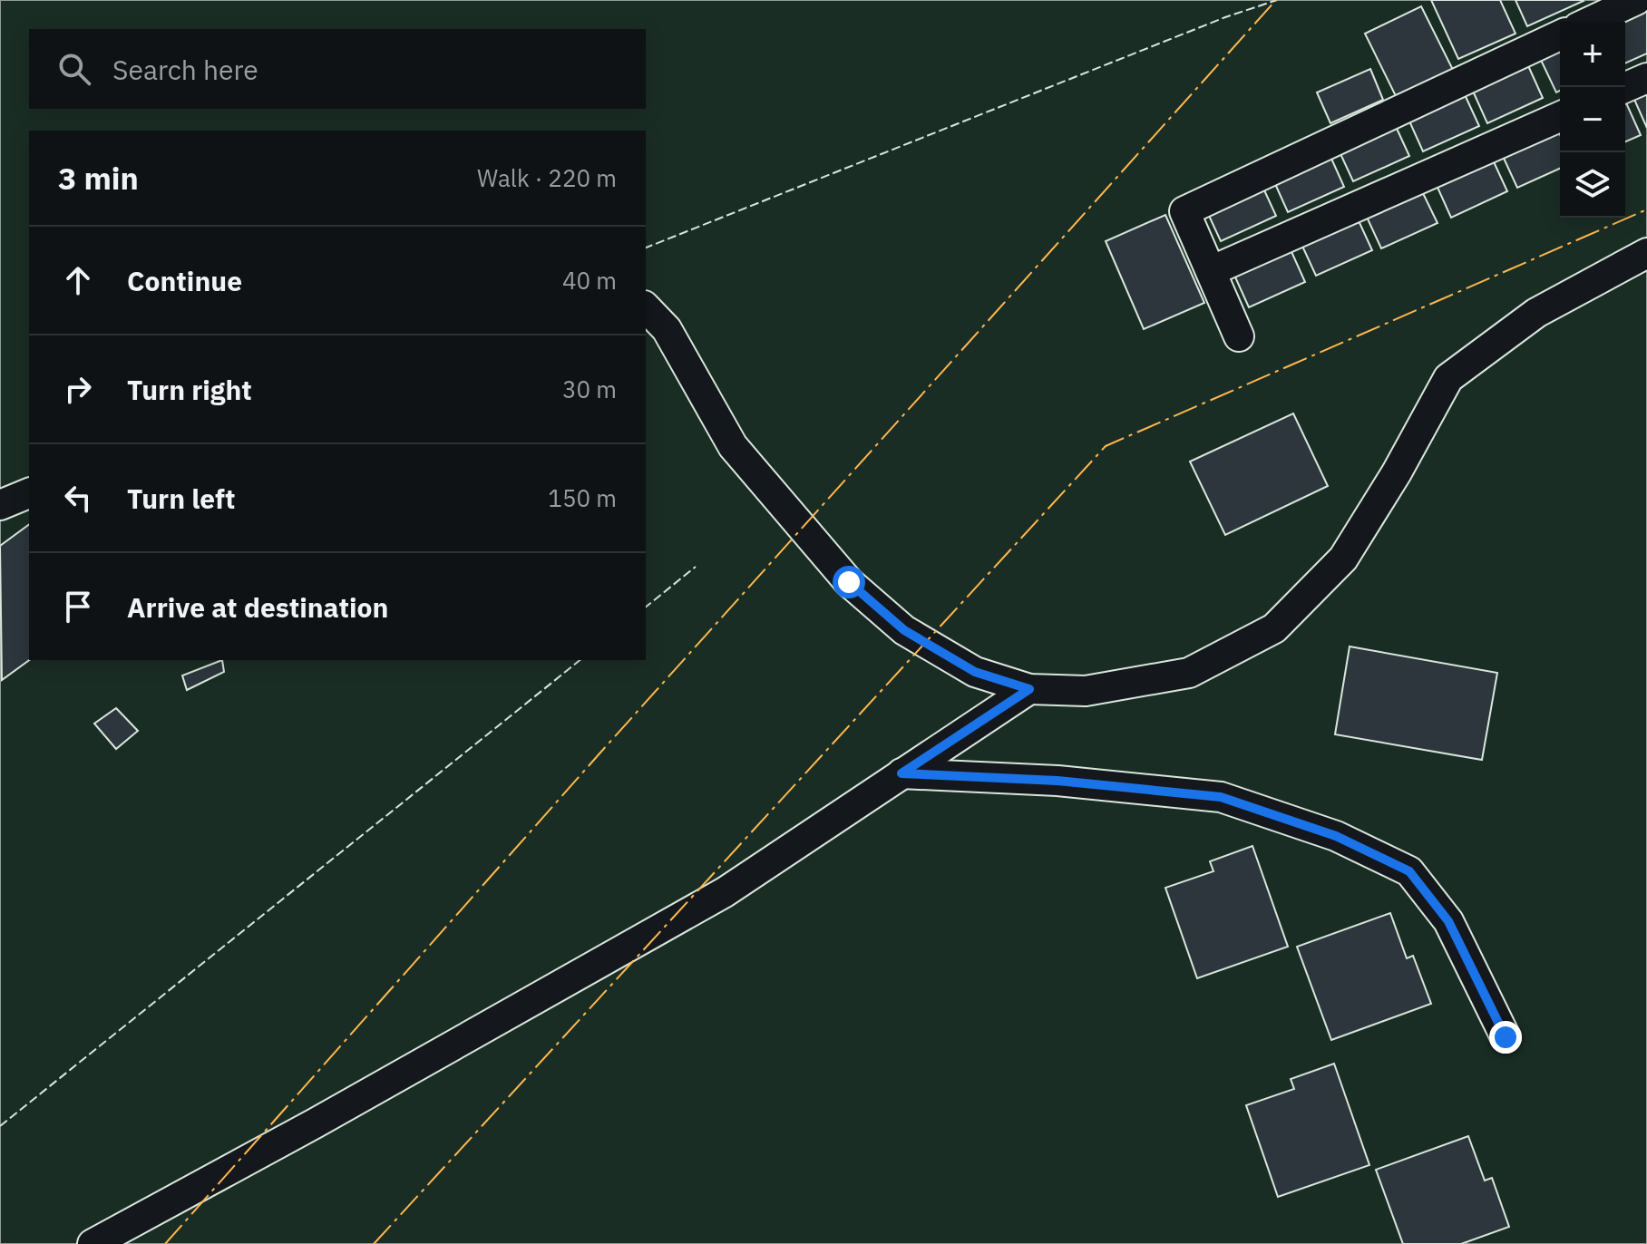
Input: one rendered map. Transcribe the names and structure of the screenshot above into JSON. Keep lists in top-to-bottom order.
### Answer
{
  "page": {
    "map_buttons": ["+", "−"],
    "search": "Search here",
    "heading": ["3 min", "Walk · 220 m"],
    "list": [
      ["Continue", "40 m"],
      ["Turn right", "30 m"],
      ["Turn left", "150 m"],
      "Arrive at destination"
    ]
  }
}
